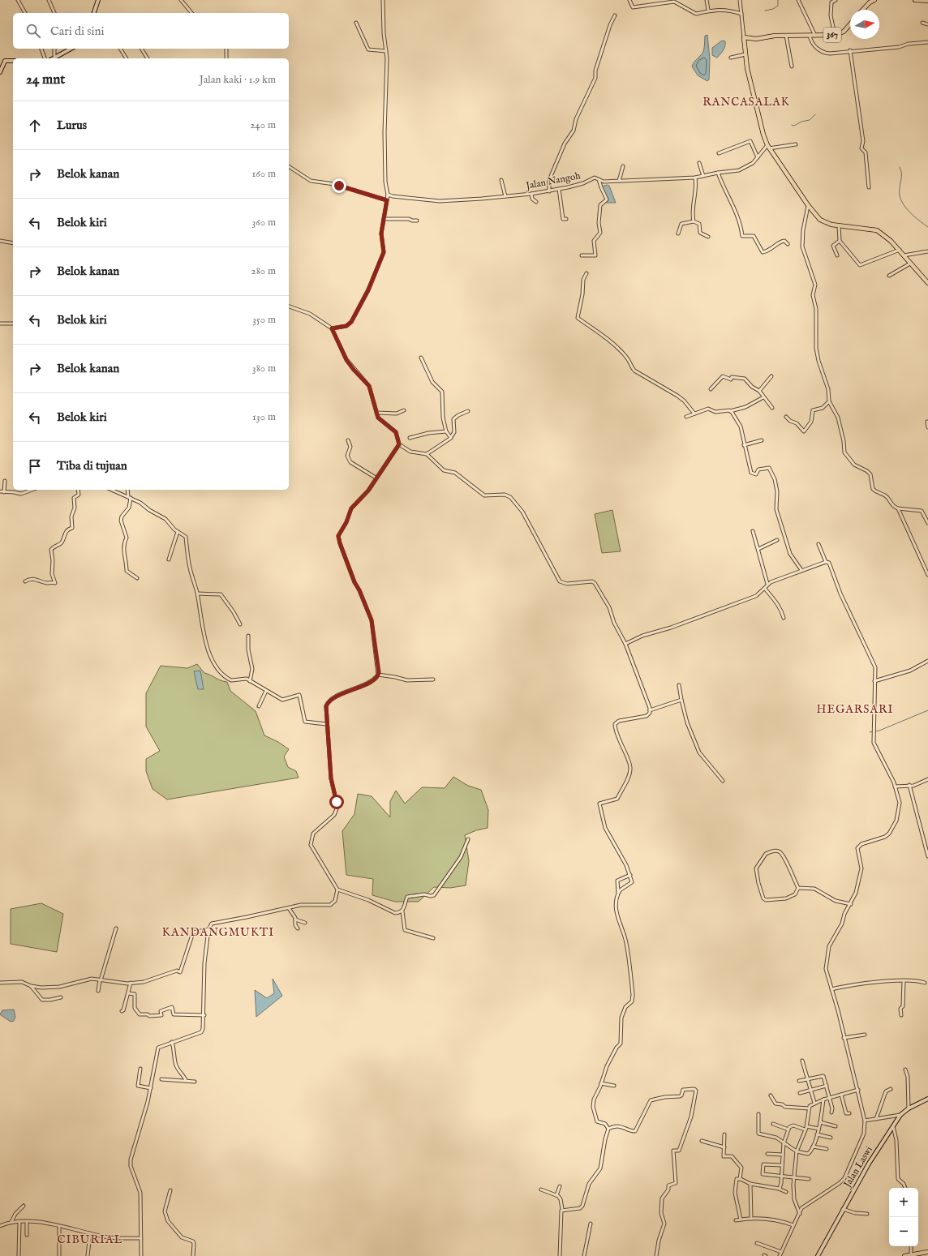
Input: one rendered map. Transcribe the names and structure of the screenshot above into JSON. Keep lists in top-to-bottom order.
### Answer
{
  "streets": {
    "main road": ["367"],
    "street": ["Jalan Nangoh", "Jalan Laswi"]
  },
  "districts": [
    "RANCASALAK",
    "HEGARSARI",
    "KANDANGMUKTI",
    "CIBURIAL"
  ],
  "north": "right",
  "page": {
    "search": "Cari di sini",
    "heading": ["24 mnt", "Jalan kaki · 1.9 km"],
    "list": [
      ["Lurus", "240 m"],
      ["Belok kanan", "160 m"],
      ["Belok kiri", "360 m"],
      ["Belok kanan", "280 m"],
      ["Belok kiri", "350 m"],
      ["Belok kanan", "380 m"],
      ["Belok kiri", "130 m"],
      "Tiba di tujuan"
    ],
    "map_buttons": ["+", "−"]
  }
}
